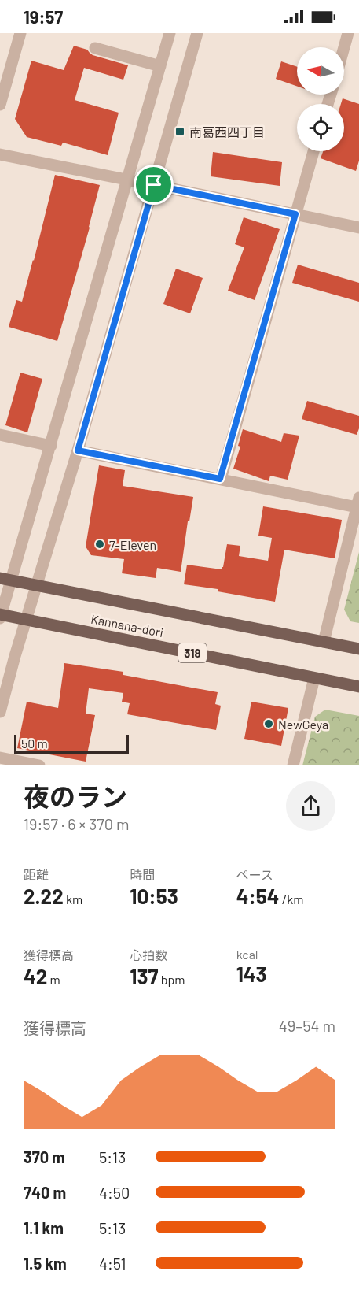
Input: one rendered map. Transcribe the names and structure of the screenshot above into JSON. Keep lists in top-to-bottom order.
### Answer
{
  "streets": {
    "main road": ["Kannana-dori", "318"]
  },
  "places": {
    "transit": ["南葛西四丁目"],
    "other": ["7-Eleven", "NewGeya"]
  },
  "scale_bar": "50 m",
  "north": "left",
  "page": {
    "status": "19:57",
    "scale": "50 m",
    "heading": ["夜のラン", "19:57 · 6 × 370 m"],
    "stats": [
      ["距離", "2.22 km"],
      ["時間", "10:53"],
      ["ペース", "4:54 /km"],
      ["獲得標高", "42 m"],
      ["心拍数", "137 bpm"],
      ["kcal", "143"]
    ],
    "chart": ["獲得標高", "49–54 m"],
    "list": [
      {
        "name": "370 m",
        "note": "5:13"
      },
      {
        "name": "740 m",
        "note": "4:50"
      },
      {
        "name": "1.1 km",
        "note": "5:13"
      },
      {
        "name": "1.5 km",
        "note": "4:51"
      }
    ]
  }
}
